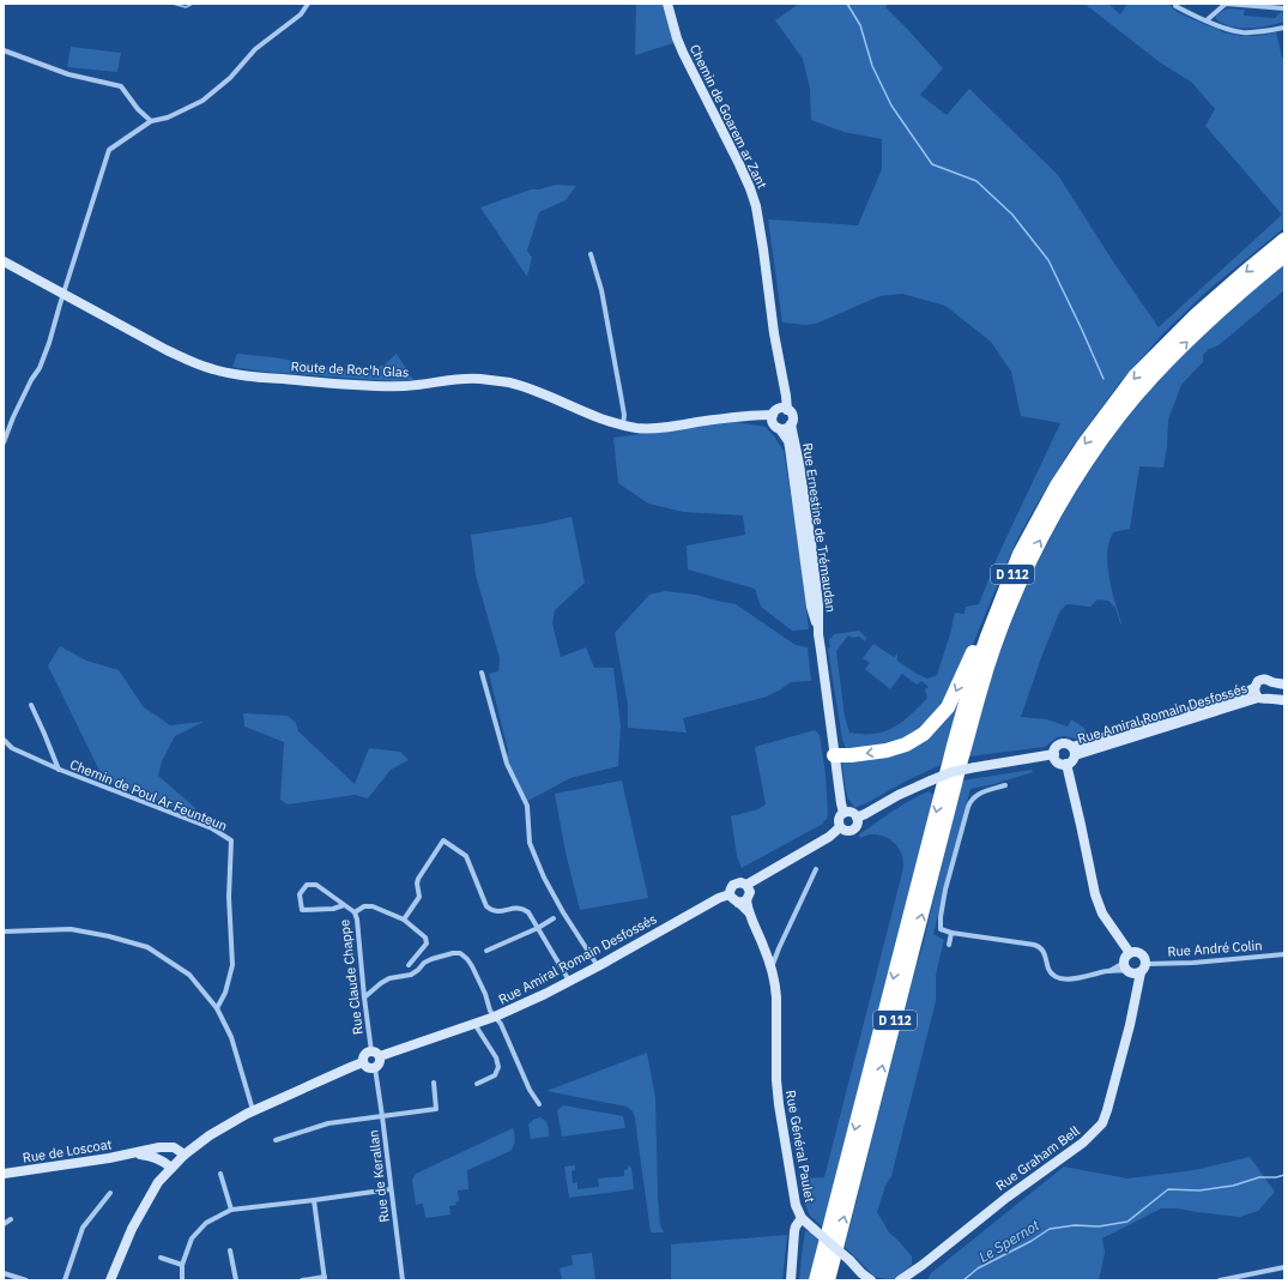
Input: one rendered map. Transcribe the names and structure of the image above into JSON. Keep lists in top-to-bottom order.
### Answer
{
  "streets": {
    "highway": ["D 112"],
    "street": [
      "Chemin de Goarem ar Zant",
      "Route de Roc'h Glas",
      "Rue Ernestine de Trémaudan",
      "Rue Amiral Romain Desfossés",
      "Chemin de Poul Ar Feunteun",
      "Rue André Colin",
      "Rue Claude Chappe",
      "Rue Général Paulet",
      "Rue de Loscoat",
      "Rue Graham Bell",
      "Rue de Kerallan"
    ]
  },
  "crossings": [
    ["Chemin de Goarem ar Zant", "Route de Roc'h Glas"],
    ["Chemin de Goarem ar Zant", "Rue Ernestine de Trémaudan"],
    ["Route de Roc'h Glas", "Rue Ernestine de Trémaudan"],
    ["Rue Amiral Romain Desfossés", "Rue Claude Chappe"],
    ["Rue Amiral Romain Desfossés", "Rue Général Paulet"],
    ["Rue Amiral Romain Desfossés", "Rue de Kerallan"],
    ["Rue André Colin", "Rue Graham Bell"],
    ["Rue Claude Chappe", "Rue de Kerallan"]
  ],
  "water": ["Le Spernot"]
}
